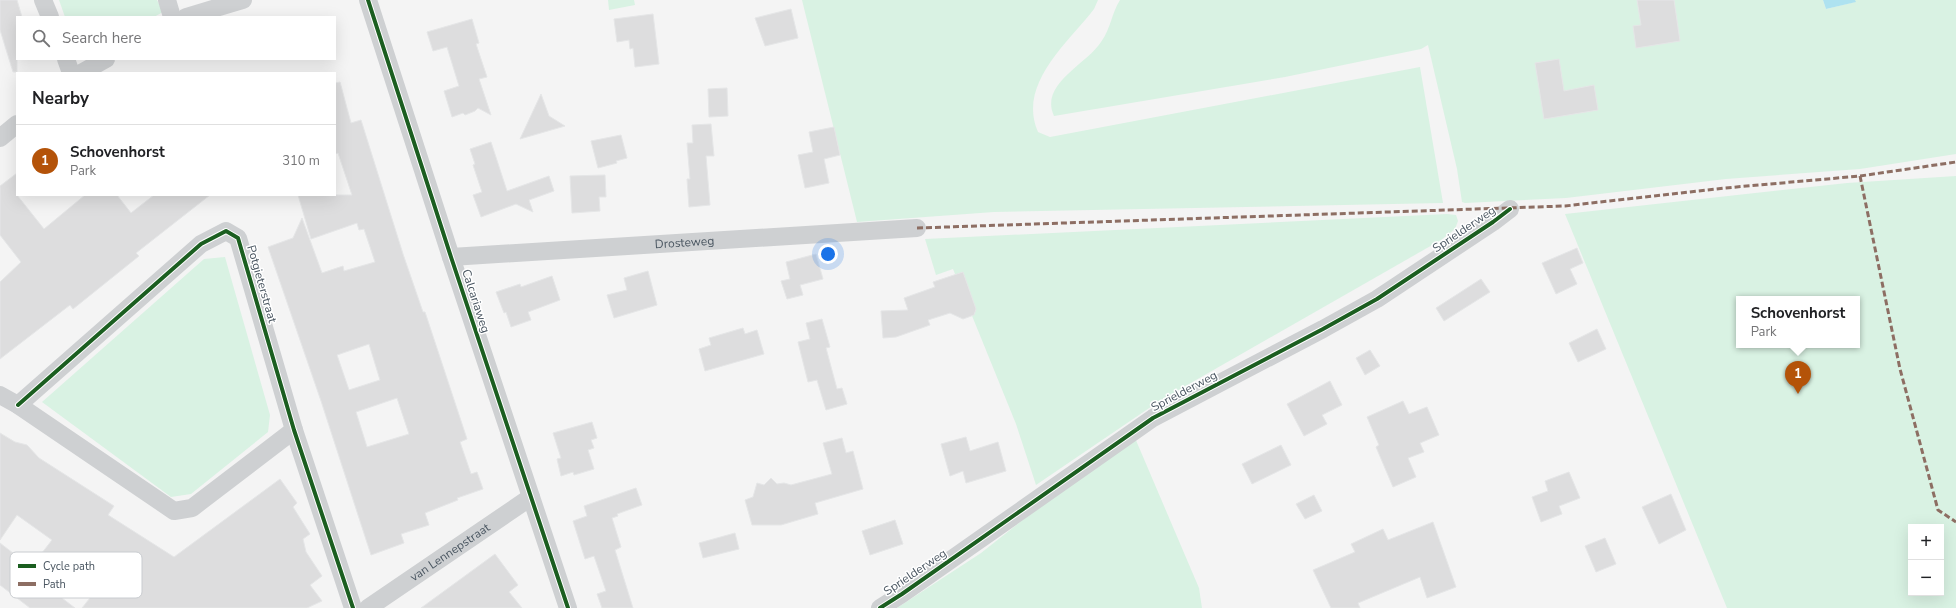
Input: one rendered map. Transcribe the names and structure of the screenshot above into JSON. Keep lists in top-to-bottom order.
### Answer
{
  "streets": {
    "street": [
      "Sprielderweg",
      "Drosteweg",
      "Potgieterstraat",
      "Calcariaweg",
      "van Lennepstraat"
    ]
  },
  "crossings": [
    ["Drosteweg", "Calcariaweg"],
    ["Calcariaweg", "van Lennepstraat"]
  ],
  "legend": ["Cycle path", "Path"],
  "page": {
    "search": "Search here",
    "heading": "Nearby",
    "list": [
      {
        "mark": "1",
        "name": "Schovenhorst",
        "note": "Park",
        "value": "310 m"
      }
    ],
    "popup": ["Schovenhorst", "Park"],
    "pins": "1",
    "map_buttons": ["+", "−"]
  }
}
